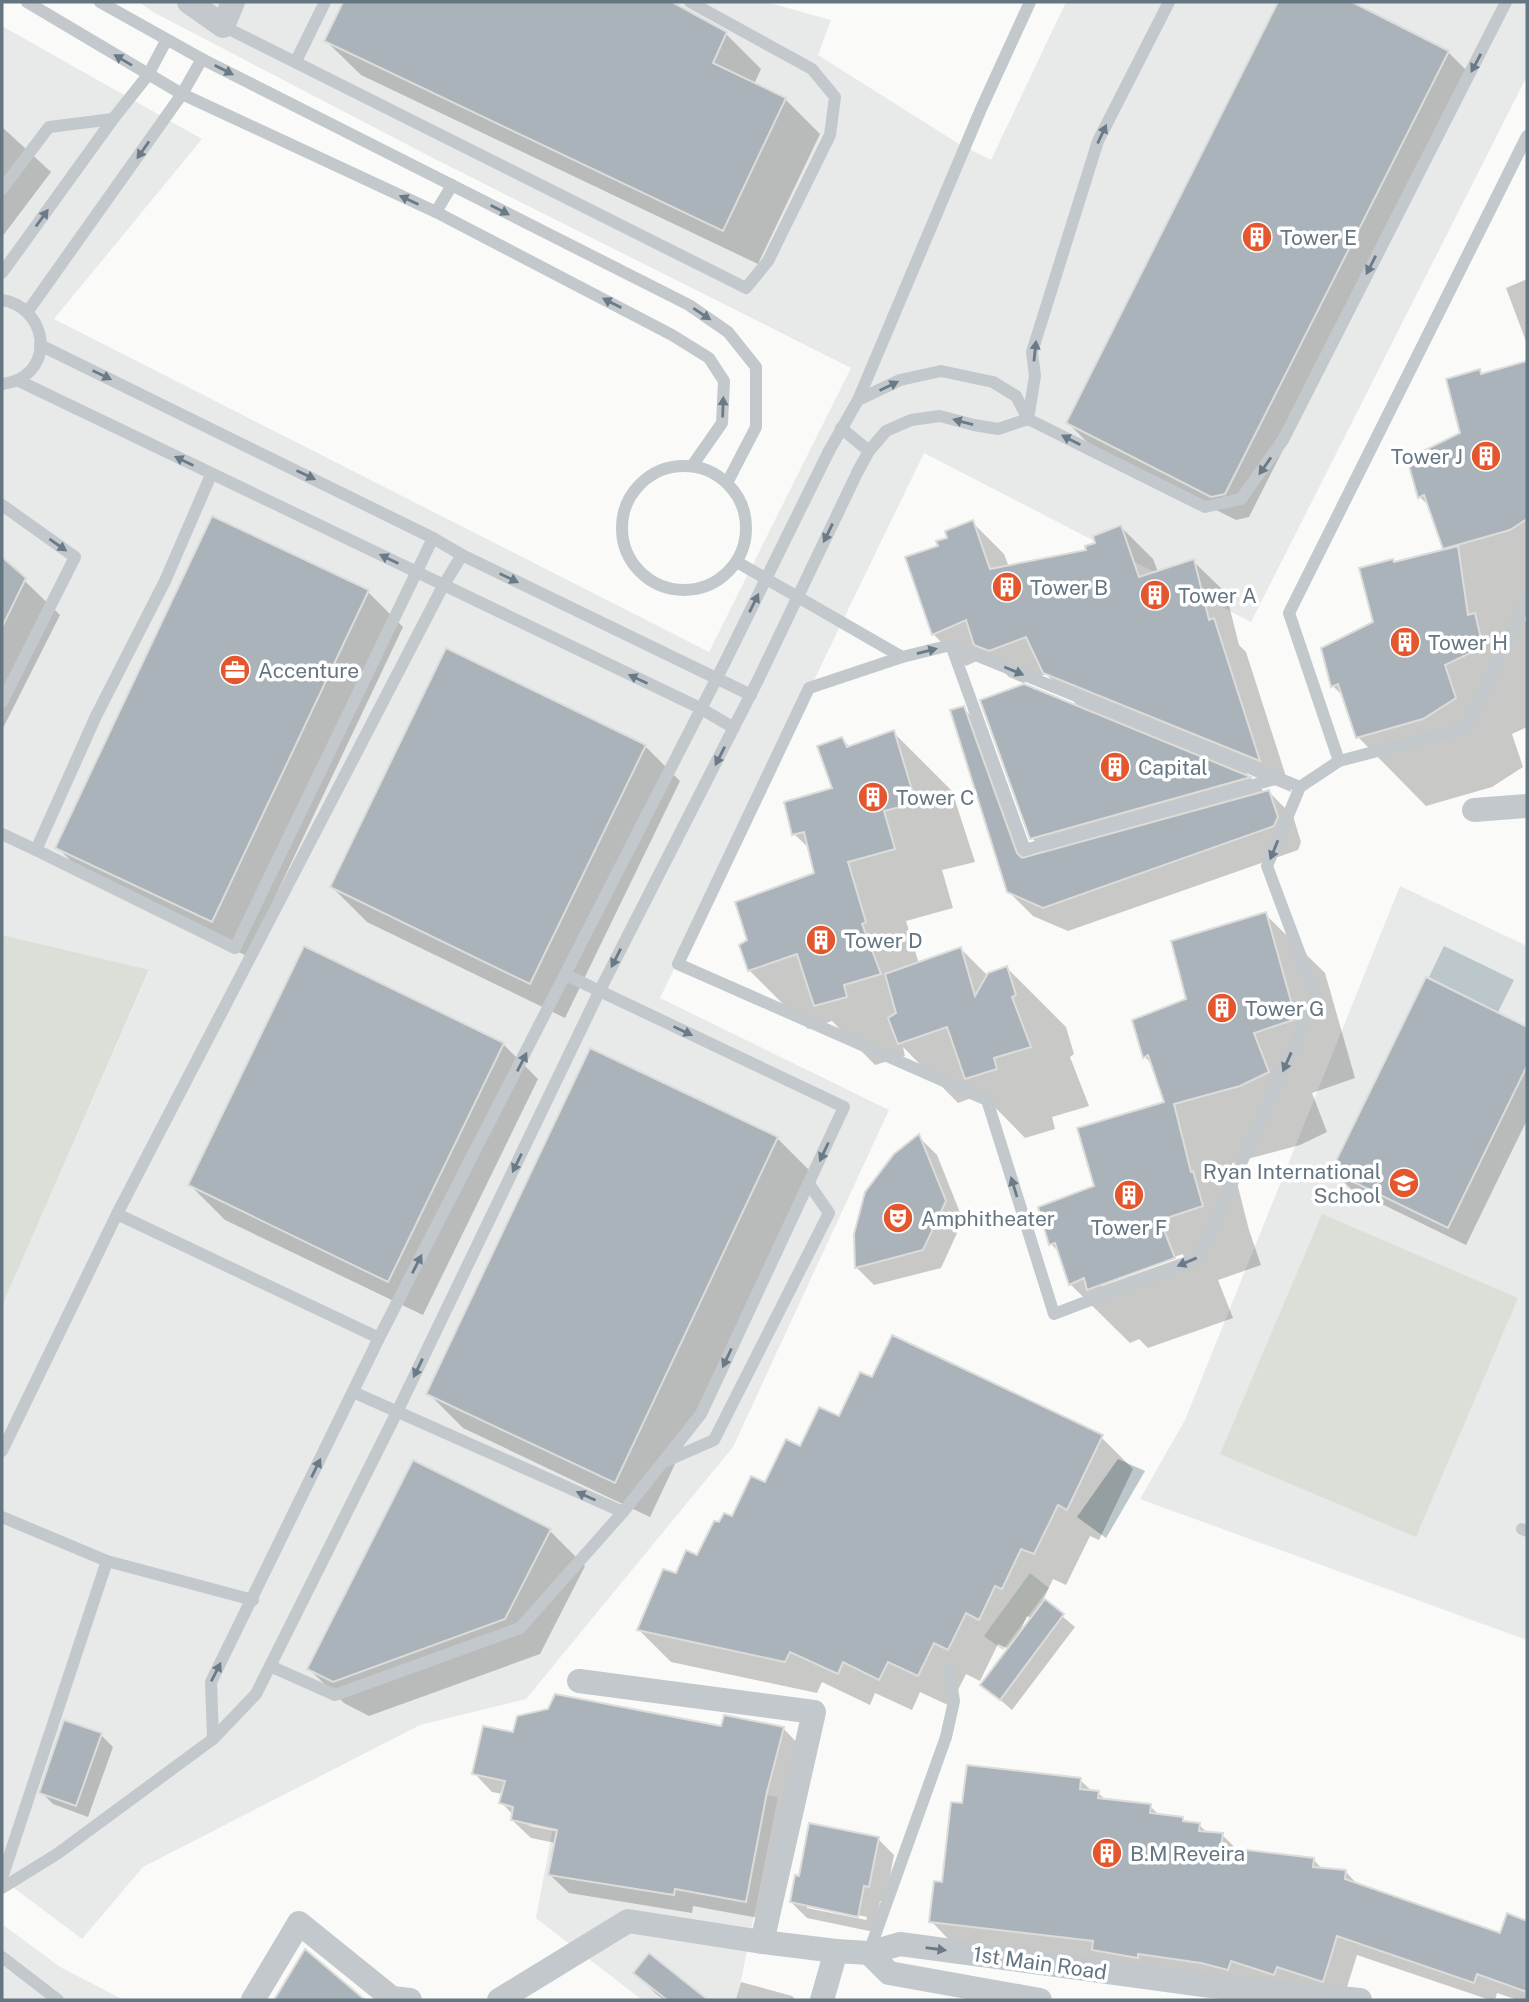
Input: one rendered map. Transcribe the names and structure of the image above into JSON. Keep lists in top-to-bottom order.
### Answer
{
  "streets": {
    "street": ["1st Main Road"]
  },
  "places": {
    "building": [
      "Tower E",
      "Tower J",
      "Tower B",
      "Tower A",
      "Tower H",
      "Capital",
      "Tower C",
      "Tower D",
      "Tower G",
      "Tower F",
      "B.M Reveira"
    ],
    "office": ["Accenture"],
    "school or university": ["Ryan International School"],
    "theatre": ["Amphitheater"]
  }
}
